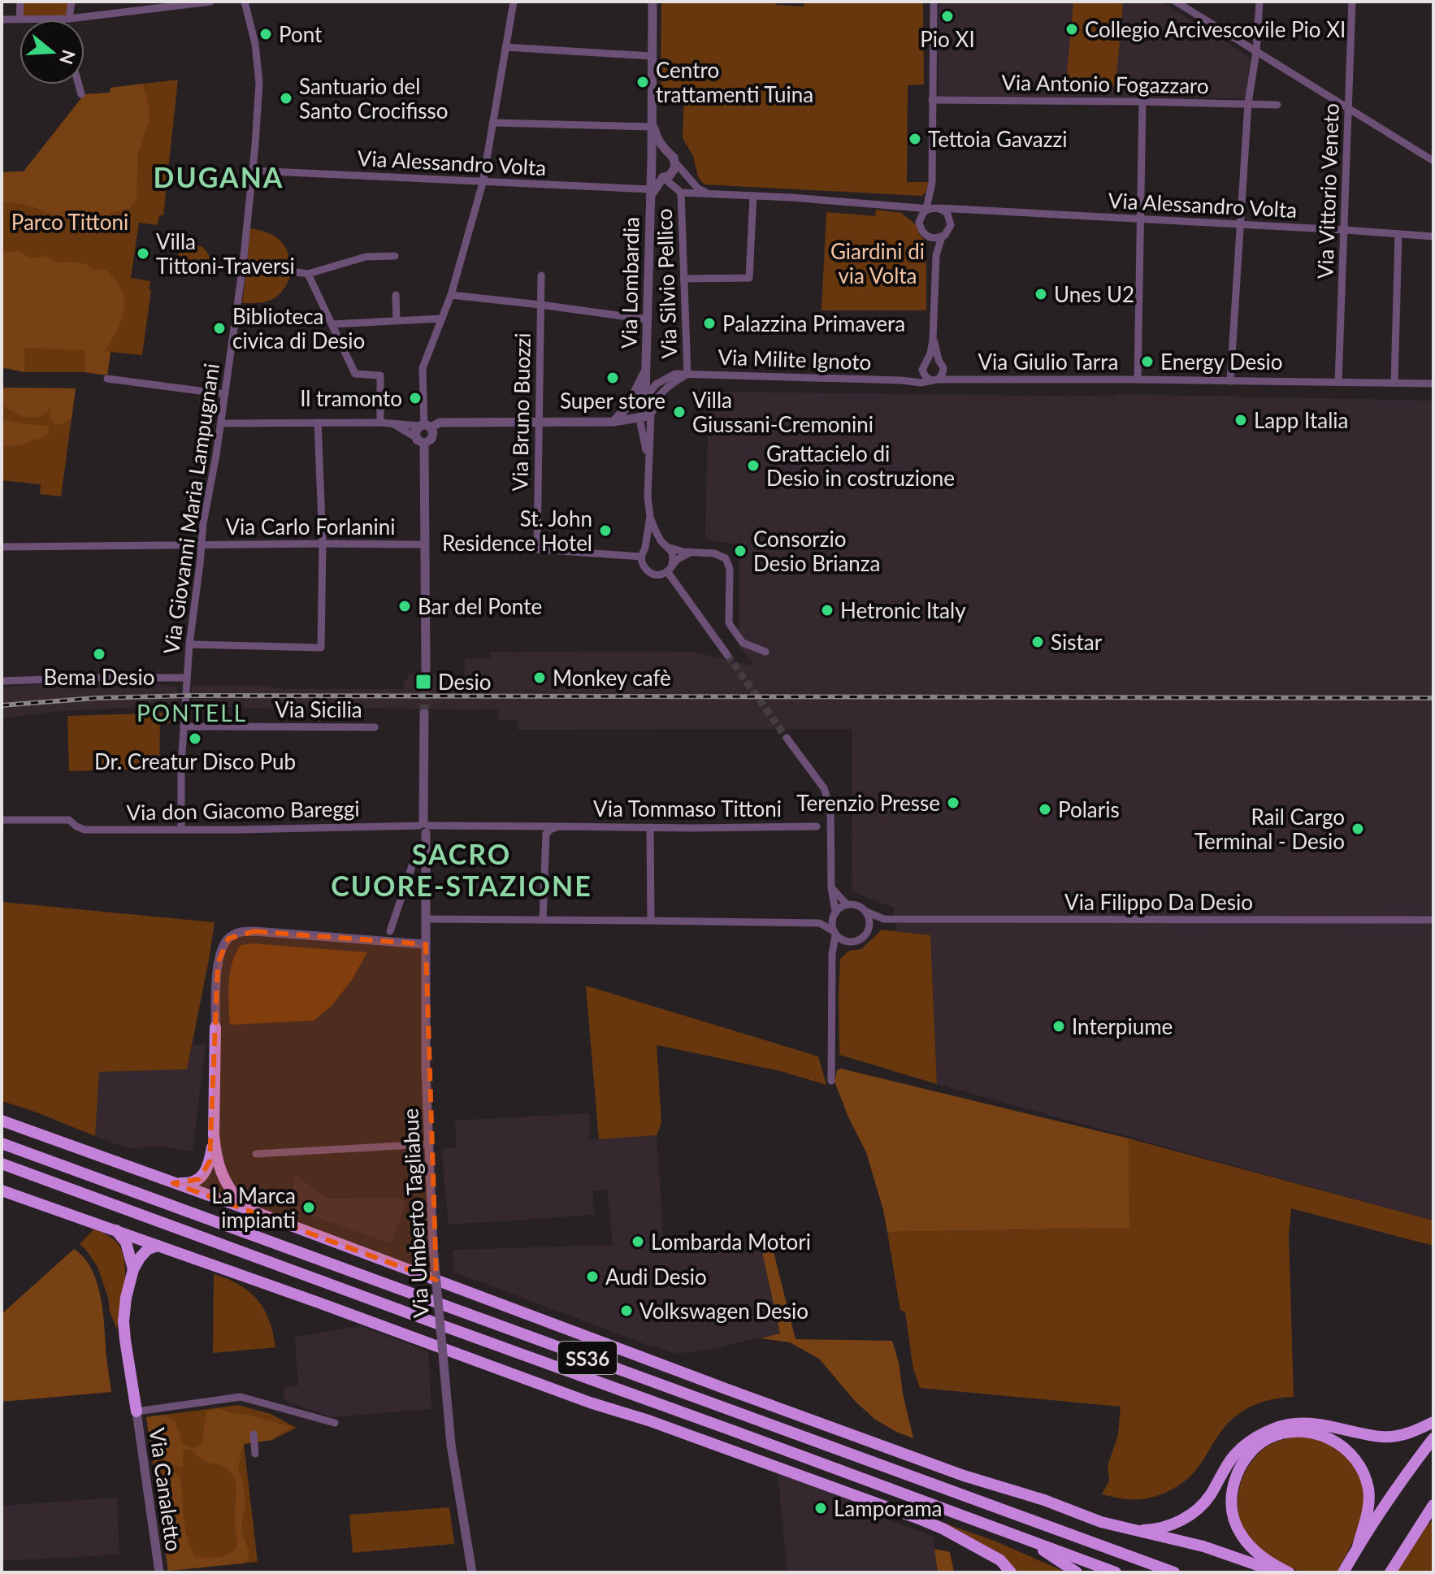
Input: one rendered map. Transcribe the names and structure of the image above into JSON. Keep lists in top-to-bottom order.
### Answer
{
  "streets": {
    "highway": ["SS36"],
    "street": [
      "Via Antonio Fogazzaro",
      "Via Alessandro Volta",
      "Via Vittorio Veneto",
      "Via Lombardia",
      "Via Silvio Pellico",
      "Via Milite Ignoto",
      "Via Giulio Tarra",
      "Via Bruno Buozzi",
      "Via Giovanni Maria Lampugnani",
      "Via Carlo Forlanini",
      "Via Sicilia",
      "Via Tommaso Tittoni",
      "Via don Giacomo Bareggi",
      "Via Filippo Da Desio",
      "Via Umberto Tagliabue",
      "Via Canaletto"
    ]
  },
  "crossings": [
    ["Via Alessandro Volta", "Via Vittorio Veneto"],
    ["Via Alessandro Volta", "Via Lombardia"],
    ["Via Alessandro Volta", "Via Silvio Pellico"],
    ["Via Alessandro Volta", "Via Giovanni Maria Lampugnani"],
    ["Via Vittorio Veneto", "Via Giulio Tarra"],
    ["Via Lombardia", "Via Milite Ignoto"],
    ["Via Silvio Pellico", "Via Milite Ignoto"],
    ["Via Milite Ignoto", "Via Giulio Tarra"],
    ["Via Giovanni Maria Lampugnani", "Via Carlo Forlanini"],
    ["Via Giovanni Maria Lampugnani", "Via Sicilia"],
    ["Via Giovanni Maria Lampugnani", "Via don Giacomo Bareggi"],
    ["Via Tommaso Tittoni", "Via don Giacomo Bareggi"],
    ["Via Tommaso Tittoni", "Via Umberto Tagliabue"],
    ["Via don Giacomo Bareggi", "Via Umberto Tagliabue"]
  ],
  "districts": ["DUGANA", "PONTELL", "SACRO CUORE-STAZIONE"],
  "parks": ["Parco Tittoni", "Giardini di via Volta"],
  "places": {
    "other": [
      "Pio XI",
      "Collegio Arcivescovile Pio XI",
      "Pont",
      "Centro trattamenti Tuina",
      "Santuario del Santo Crocifisso",
      "Tettoia Gavazzi",
      "Villa Tittoni-Traversi",
      "Unes U2",
      "Palazzina Primavera",
      "Biblioteca civica di Desio",
      "Energy Desio",
      "Super store",
      "Il tramonto",
      "Villa Giussani-Cremonini",
      "Lapp Italia",
      "Grattacielo di Desio in costruzione",
      "St. John Residence Hotel",
      "Consorzio Desio Brianza",
      "Bar del Ponte",
      "Hetronic Italy",
      "Sistar",
      "Bema Desio",
      "Monkey cafè",
      "Dr. Creatur Disco Pub",
      "Terenzio Presse",
      "Polaris",
      "Rail Cargo Terminal - Desio",
      "Interpiume",
      "La Marca impianti",
      "Lombarda Motori",
      "Audi Desio",
      "Volkswagen Desio",
      "Lamporama"
    ],
    "transit": ["Desio"]
  },
  "north": "right"
}
